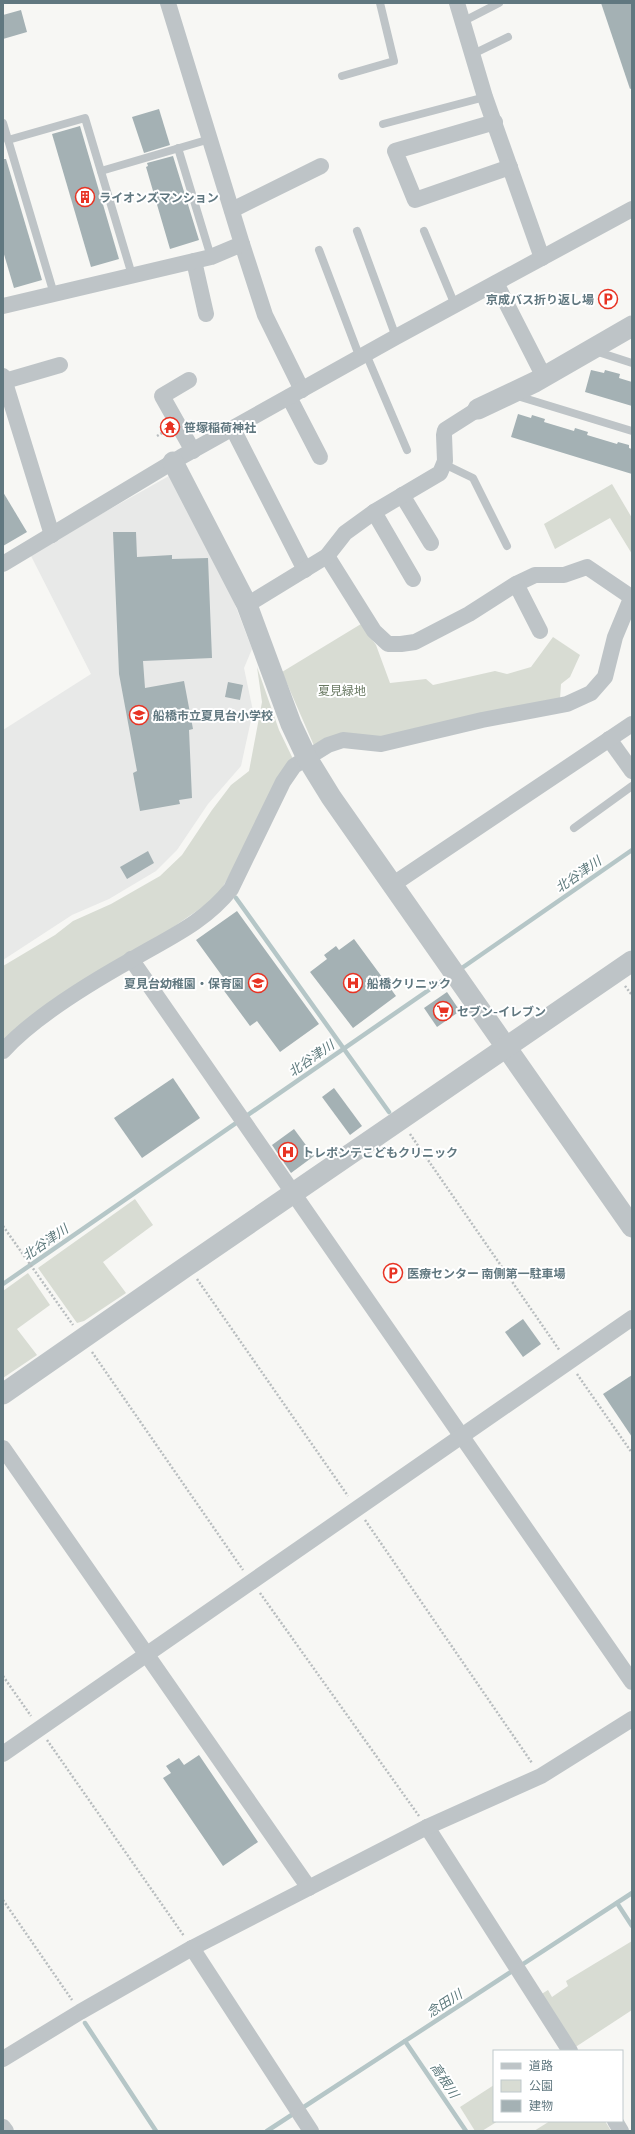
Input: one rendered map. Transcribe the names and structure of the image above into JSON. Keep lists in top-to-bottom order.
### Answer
{
  "water": ["北谷津川", "念田川", "高根川"],
  "parks": ["夏見緑地"],
  "places": {
    "building": ["ライオンズマンション"],
    "parking": ["京成バス折り返し場", "医療センター 南側第一駐車場"],
    "temple": ["笹塚稲荷神社"],
    "school or university": ["船橋市立夏見台小学校", "夏見台幼稚園・保育園"],
    "hospital": ["船橋クリニック", "トレポンテこどもクリニック"],
    "supermarket": ["セブン-イレブン"]
  },
  "legend": ["道路", "公園", "建物"]
}
